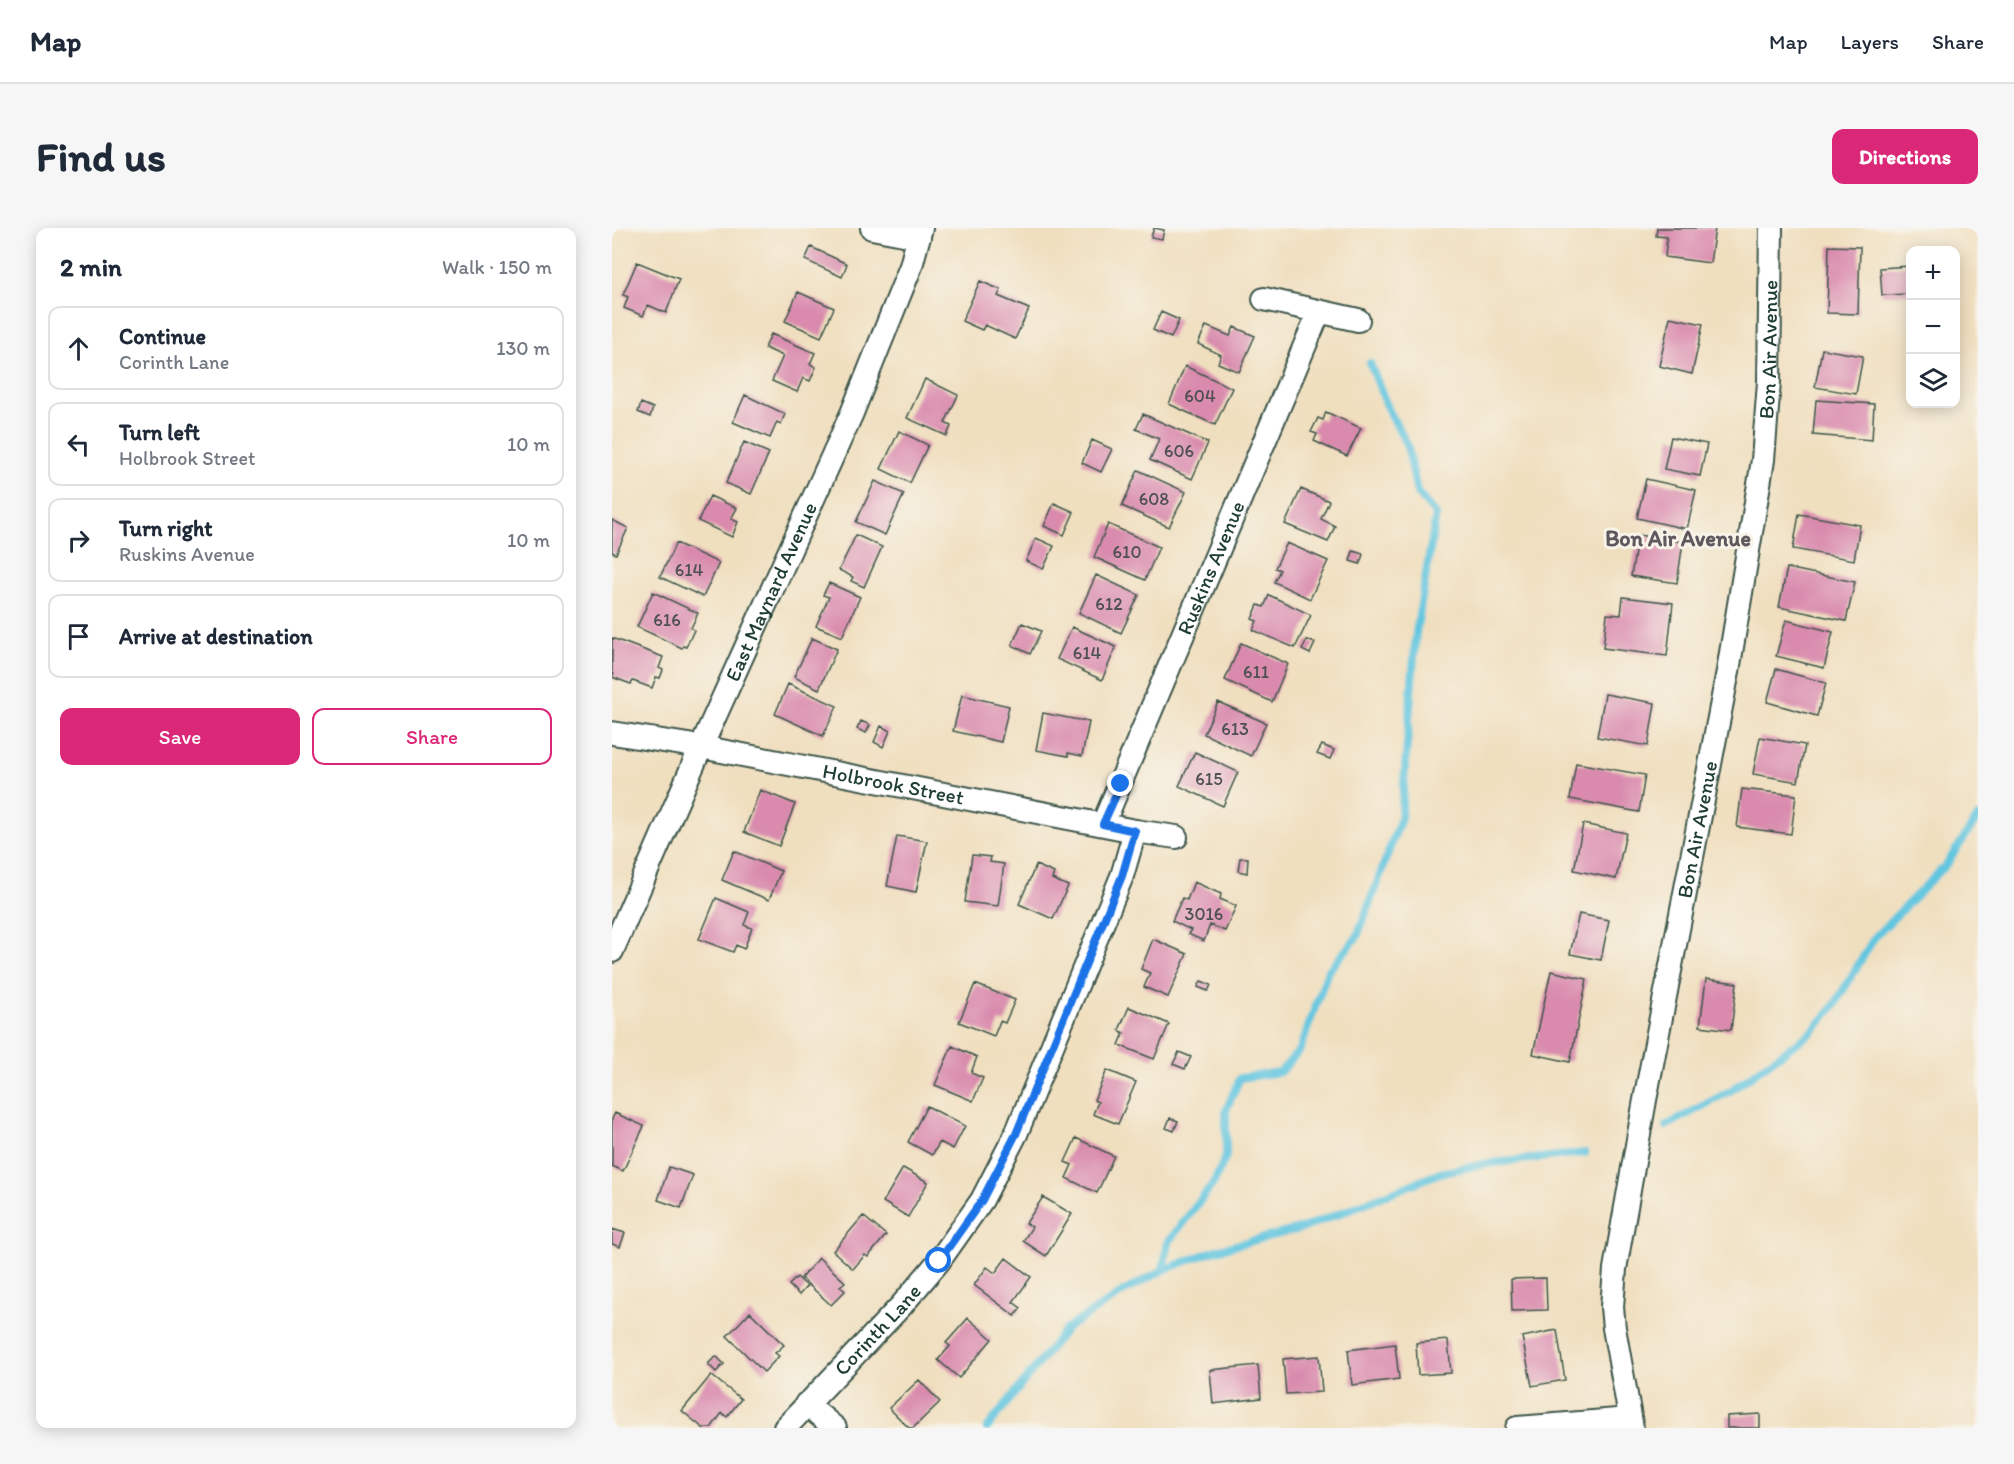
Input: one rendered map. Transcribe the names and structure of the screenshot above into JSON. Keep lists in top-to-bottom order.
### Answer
{
  "streets": {
    "street": [
      "Bon Air Avenue",
      "Ruskins Avenue",
      "East Maynard Avenue",
      "Holbrook Street",
      "Corinth Lane"
    ]
  },
  "crossings": [
    ["Ruskins Avenue", "Holbrook Street"],
    ["East Maynard Avenue", "Holbrook Street"],
    ["Holbrook Street", "Corinth Lane"]
  ],
  "districts": ["Bon Air Avenue"],
  "house_numbers": [
    "604",
    "606",
    "608",
    "610",
    "614",
    "612",
    "616",
    "614",
    "611",
    "613",
    "615",
    "3016"
  ],
  "page": {
    "header": "Map",
    "nav": ["Map", "Layers", "Share"],
    "buttons": [
      "Directions",
      ["Save", "Share"]
    ],
    "title": "Find us",
    "heading": ["2 min", "Walk · 150 m"],
    "map_buttons": ["+", "−"],
    "list": [
      ["Continue", "Corinth Lane", "130 m"],
      ["Turn left", "Holbrook Street", "10 m"],
      ["Turn right", "Ruskins Avenue", "10 m"],
      "Arrive at destination"
    ]
  }
}
